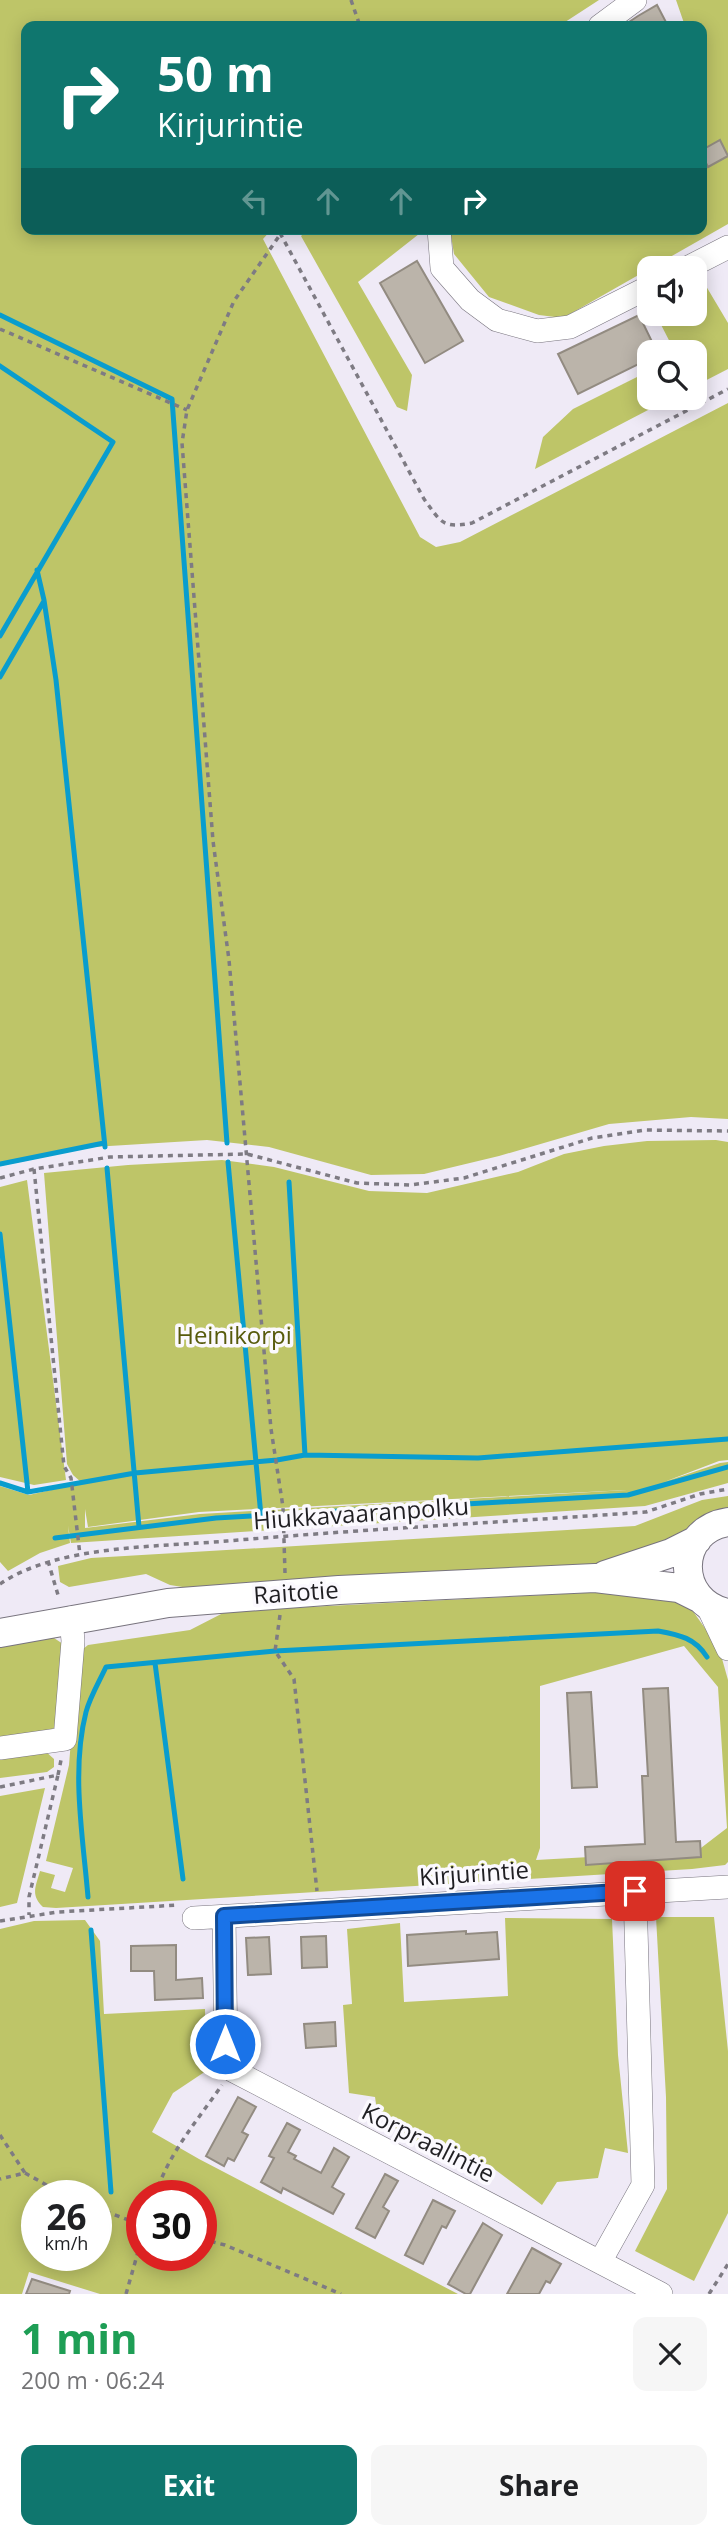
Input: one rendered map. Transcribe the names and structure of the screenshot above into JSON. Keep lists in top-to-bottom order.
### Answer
{
  "streets": {
    "main road": ["Raitotie"],
    "street": ["Kirjurintie", "Korpraalintie"],
    "path": ["Hiukkavaaranpolku"]
  },
  "parks": ["Heinikorpi"],
  "page": {
    "turn": ["50 m", "Kirjurintie"],
    "speed": "26 km/h",
    "limit": "30",
    "heading": ["1 min", "200 m · 06:24"],
    "buttons": ["Exit", "Share"]
  }
}
